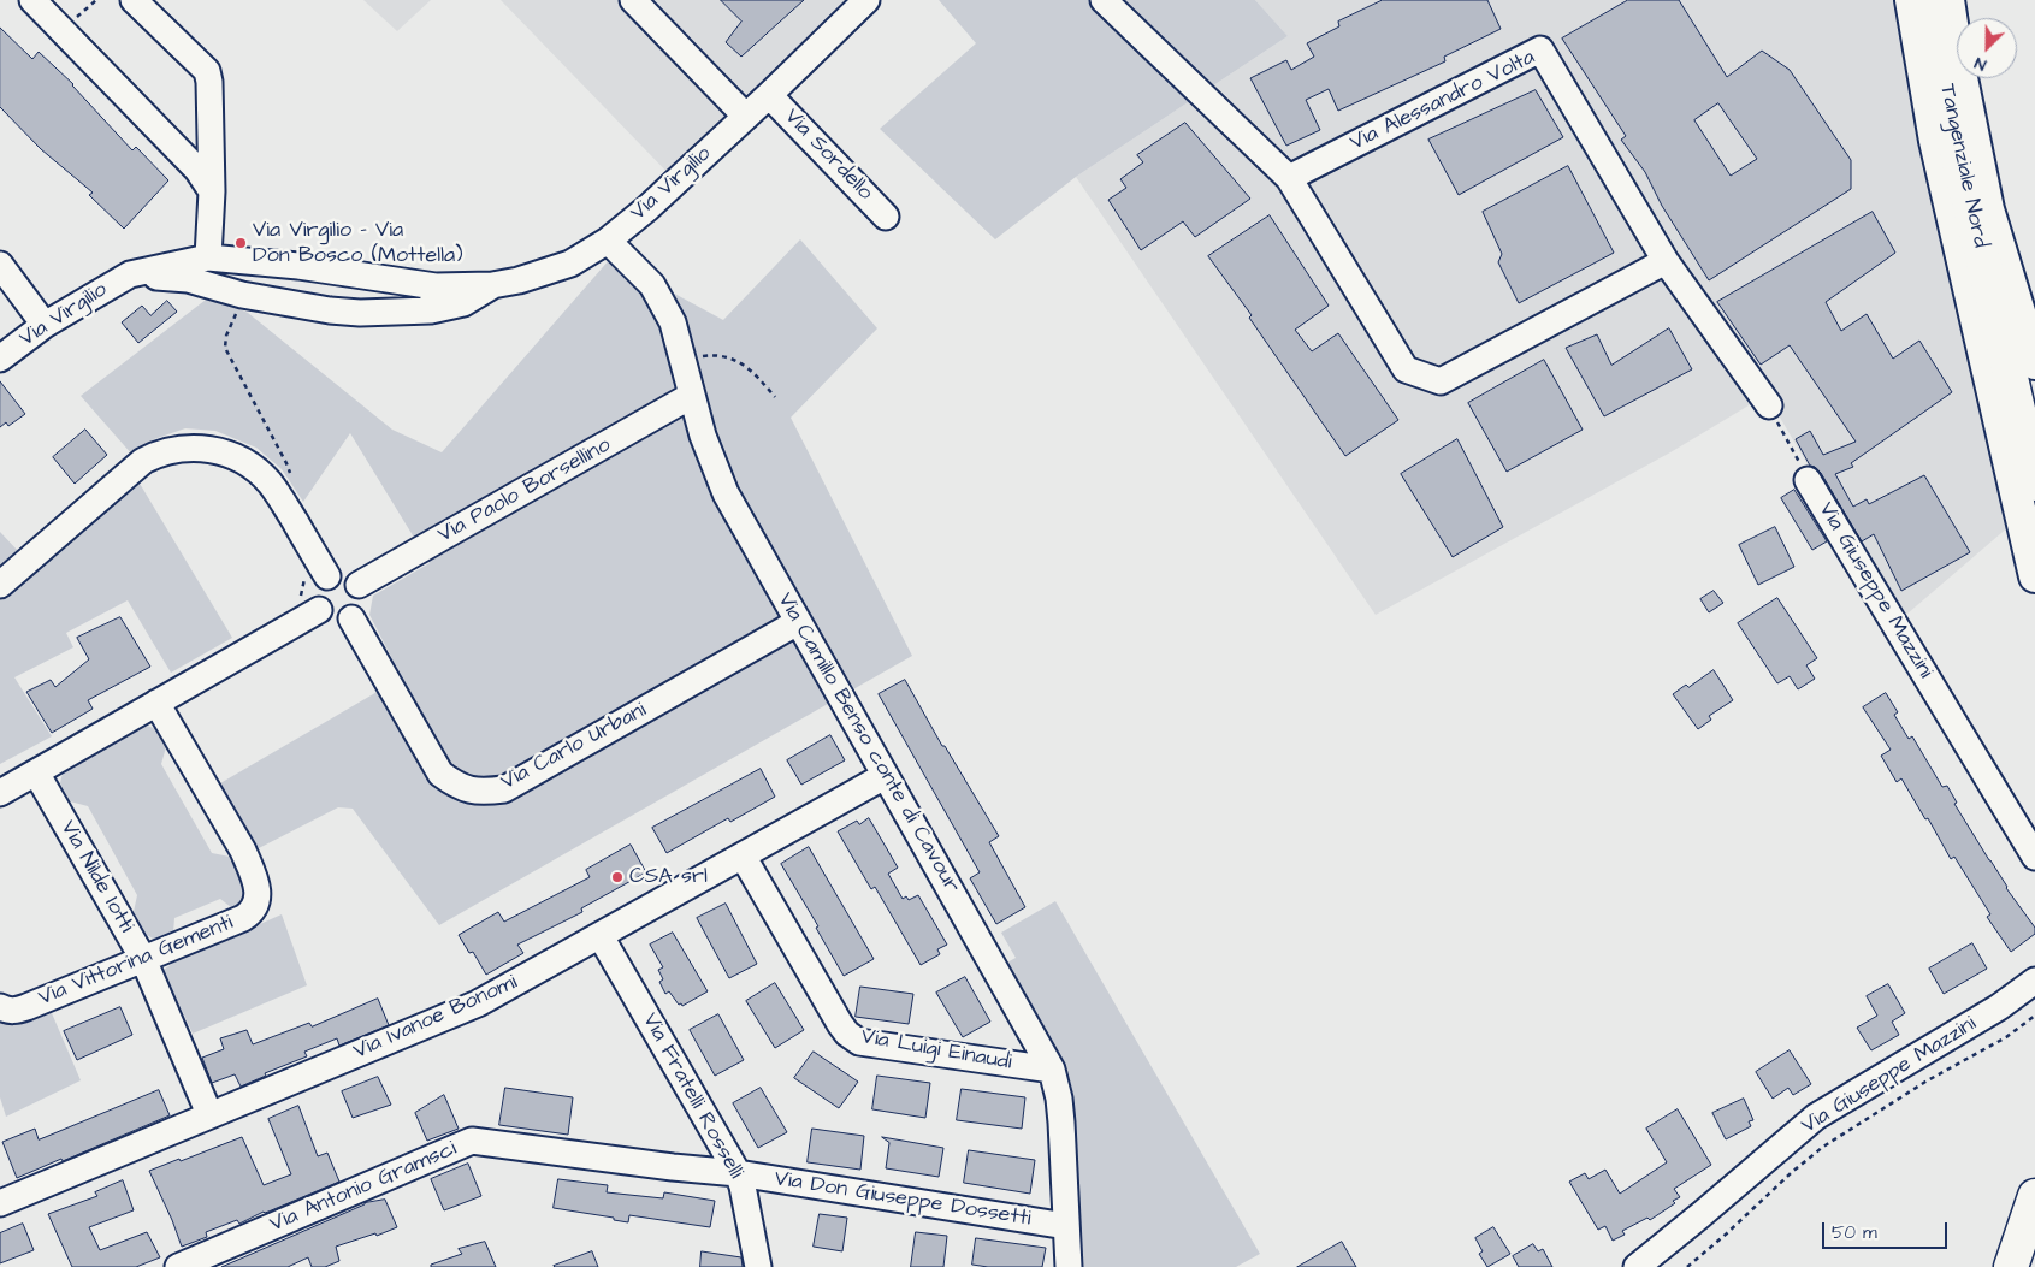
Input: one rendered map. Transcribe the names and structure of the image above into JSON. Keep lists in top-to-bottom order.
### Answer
{
  "streets": {
    "highway": ["Tangenziale Nord"],
    "street": [
      "Via Alessandro Volta",
      "Via Sordello",
      "Via Virgilio",
      "Via Paolo Borsellino",
      "Via Giuseppe Mazzini",
      "Via Camillo Benso conte di Cavour",
      "Via Carlo Urbani",
      "Via Nilde Iotti",
      "Via Vittorina Gementi",
      "Via Ivanoe Bonomi",
      "Via Luigi Einaudi",
      "Via Fratelli Rosselli",
      "Via Antonio Gramsci",
      "Via Don Giuseppe Dossetti"
    ]
  },
  "crossings": [
    ["Via Sordello", "Via Virgilio"],
    ["Via Virgilio", "Via Camillo Benso conte di Cavour"],
    ["Via Paolo Borsellino", "Via Camillo Benso conte di Cavour"],
    ["Via Paolo Borsellino", "Via Carlo Urbani"],
    ["Via Camillo Benso conte di Cavour", "Via Carlo Urbani"],
    ["Via Camillo Benso conte di Cavour", "Via Ivanoe Bonomi"],
    ["Via Camillo Benso conte di Cavour", "Via Luigi Einaudi"],
    ["Via Camillo Benso conte di Cavour", "Via Don Giuseppe Dossetti"],
    ["Via Nilde Iotti", "Via Vittorina Gementi"],
    ["Via Nilde Iotti", "Via Ivanoe Bonomi"],
    ["Via Ivanoe Bonomi", "Via Luigi Einaudi"],
    ["Via Ivanoe Bonomi", "Via Fratelli Rosselli"],
    ["Via Fratelli Rosselli", "Via Antonio Gramsci"],
    ["Via Fratelli Rosselli", "Via Don Giuseppe Dossetti"],
    ["Via Antonio Gramsci", "Via Don Giuseppe Dossetti"]
  ],
  "places": ["Via Virgilio - Via Don Bosco (Mottella)", "CSA srl"],
  "scale_bar": "50 m",
  "north": "bottom left"
}
